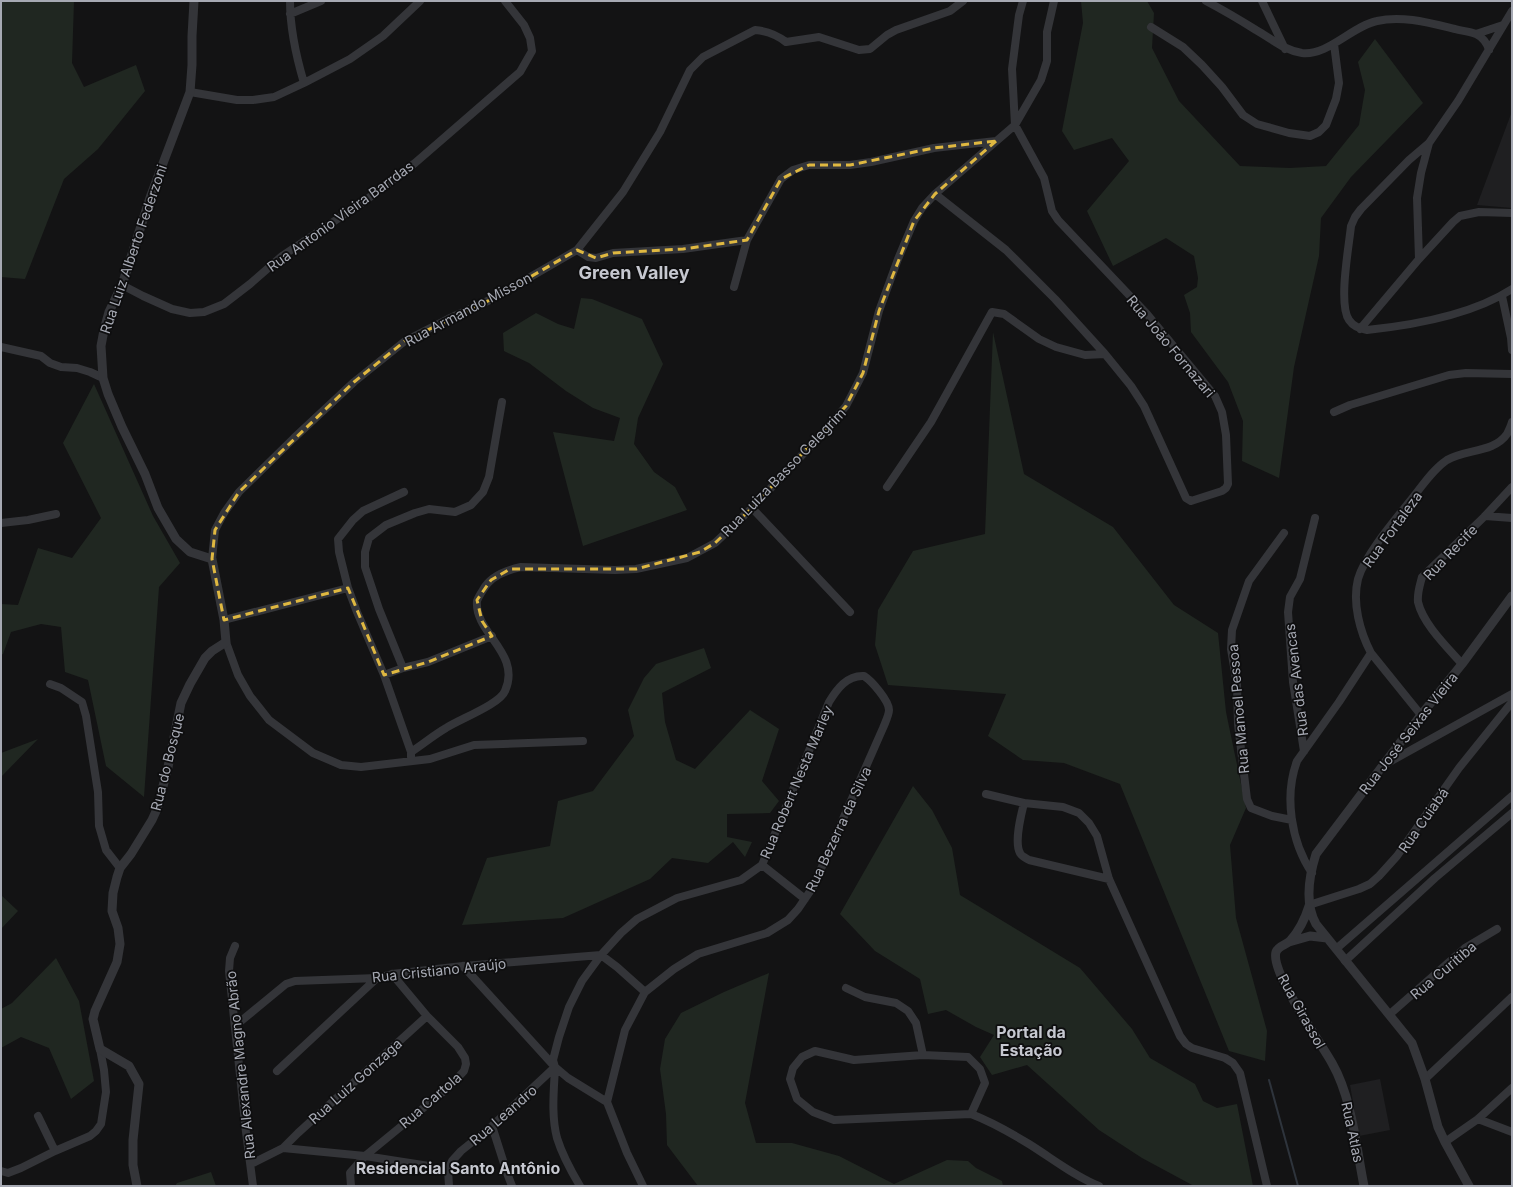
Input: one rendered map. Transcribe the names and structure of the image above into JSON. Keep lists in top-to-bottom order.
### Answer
{
  "streets": {
    "street": [
      "Rua Antonio Vieira Barrdas",
      "Rua Luiz Alberto Federzoni",
      "Rua Armando Misson",
      "Rua João Fornazari",
      "Rua Luiza Basso Celegrim",
      "Rua Fortaleza",
      "Rua Recife",
      "Rua das Avencas",
      "Rua Manoel Pessoa",
      "Rua José Seixas Vieira",
      "Rua do Bosque",
      "Rua Robert Nesta Marley",
      "Rua Cuiabá",
      "Rua Bezerra da Silva",
      "Rua Cristiano Araújo",
      "Rua Curitiba",
      "Rua Girassol",
      "Rua Alexandre Magno Abrão",
      "Rua Luiz Gonzaga",
      "Rua Cartola",
      "Rua Leandro",
      "Rua Atlas"
    ]
  },
  "crossings": [
    ["Rua Antonio Vieira Barrdas", "Rua Luiz Alberto Federzoni"],
    ["Rua Luiz Alberto Federzoni", "Rua Armando Misson"],
    ["Rua João Fornazari", "Rua Luiza Basso Celegrim"],
    ["Rua Fortaleza", "Rua José Seixas Vieira"],
    ["Rua Recife", "Rua José Seixas Vieira"],
    ["Rua José Seixas Vieira", "Rua Cuiabá"],
    ["Rua José Seixas Vieira", "Rua Girassol"],
    ["Rua Robert Nesta Marley", "Rua Bezerra da Silva"],
    ["Rua Robert Nesta Marley", "Rua Cristiano Araújo"],
    ["Rua Robert Nesta Marley", "Rua Leandro"],
    ["Rua Cuiabá", "Rua Girassol"],
    ["Rua Cristiano Araújo", "Rua Alexandre Magno Abrão"],
    ["Rua Cristiano Araújo", "Rua Cartola"],
    ["Rua Girassol", "Rua Atlas"],
    ["Rua Luiz Gonzaga", "Rua Cartola"]
  ],
  "districts": ["Green Valley", "Portal da Estação", "Residencial Santo Antônio"]
}
